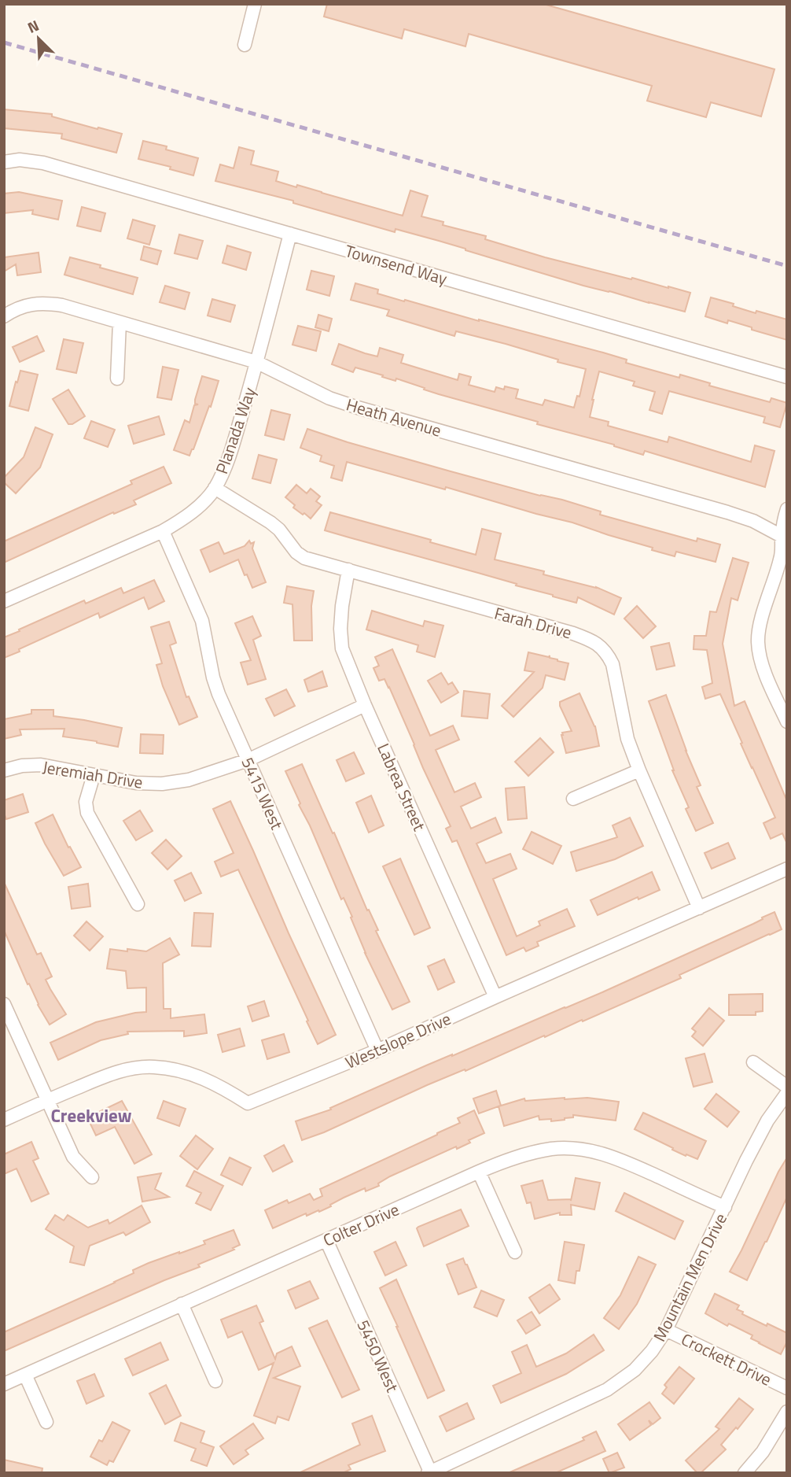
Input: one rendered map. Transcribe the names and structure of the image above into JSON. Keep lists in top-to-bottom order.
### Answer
{
  "streets": {
    "street": [
      "Townsend Way",
      "Heath Avenue",
      "Planada Way",
      "Farah Drive",
      "Jeremiah Drive",
      "Labrea Street",
      "5415 West",
      "Westslope Drive",
      "Colter Drive",
      "Mountain Men Drive",
      "5450 West",
      "Crockett Drive"
    ]
  },
  "crossings": [
    ["Townsend Way", "Planada Way"],
    ["Heath Avenue", "Planada Way"],
    ["Planada Way", "Farah Drive"],
    ["Planada Way", "5415 West"],
    ["Farah Drive", "Labrea Street"],
    ["Farah Drive", "Westslope Drive"],
    ["Jeremiah Drive", "Labrea Street"],
    ["Jeremiah Drive", "5415 West"],
    ["Labrea Street", "Westslope Drive"],
    ["5415 West", "Westslope Drive"],
    ["Colter Drive", "Mountain Men Drive"],
    ["Colter Drive", "5450 West"],
    ["Mountain Men Drive", "5450 West"],
    ["Mountain Men Drive", "Crockett Drive"]
  ],
  "districts": ["Creekview"],
  "north": "top left"
}
